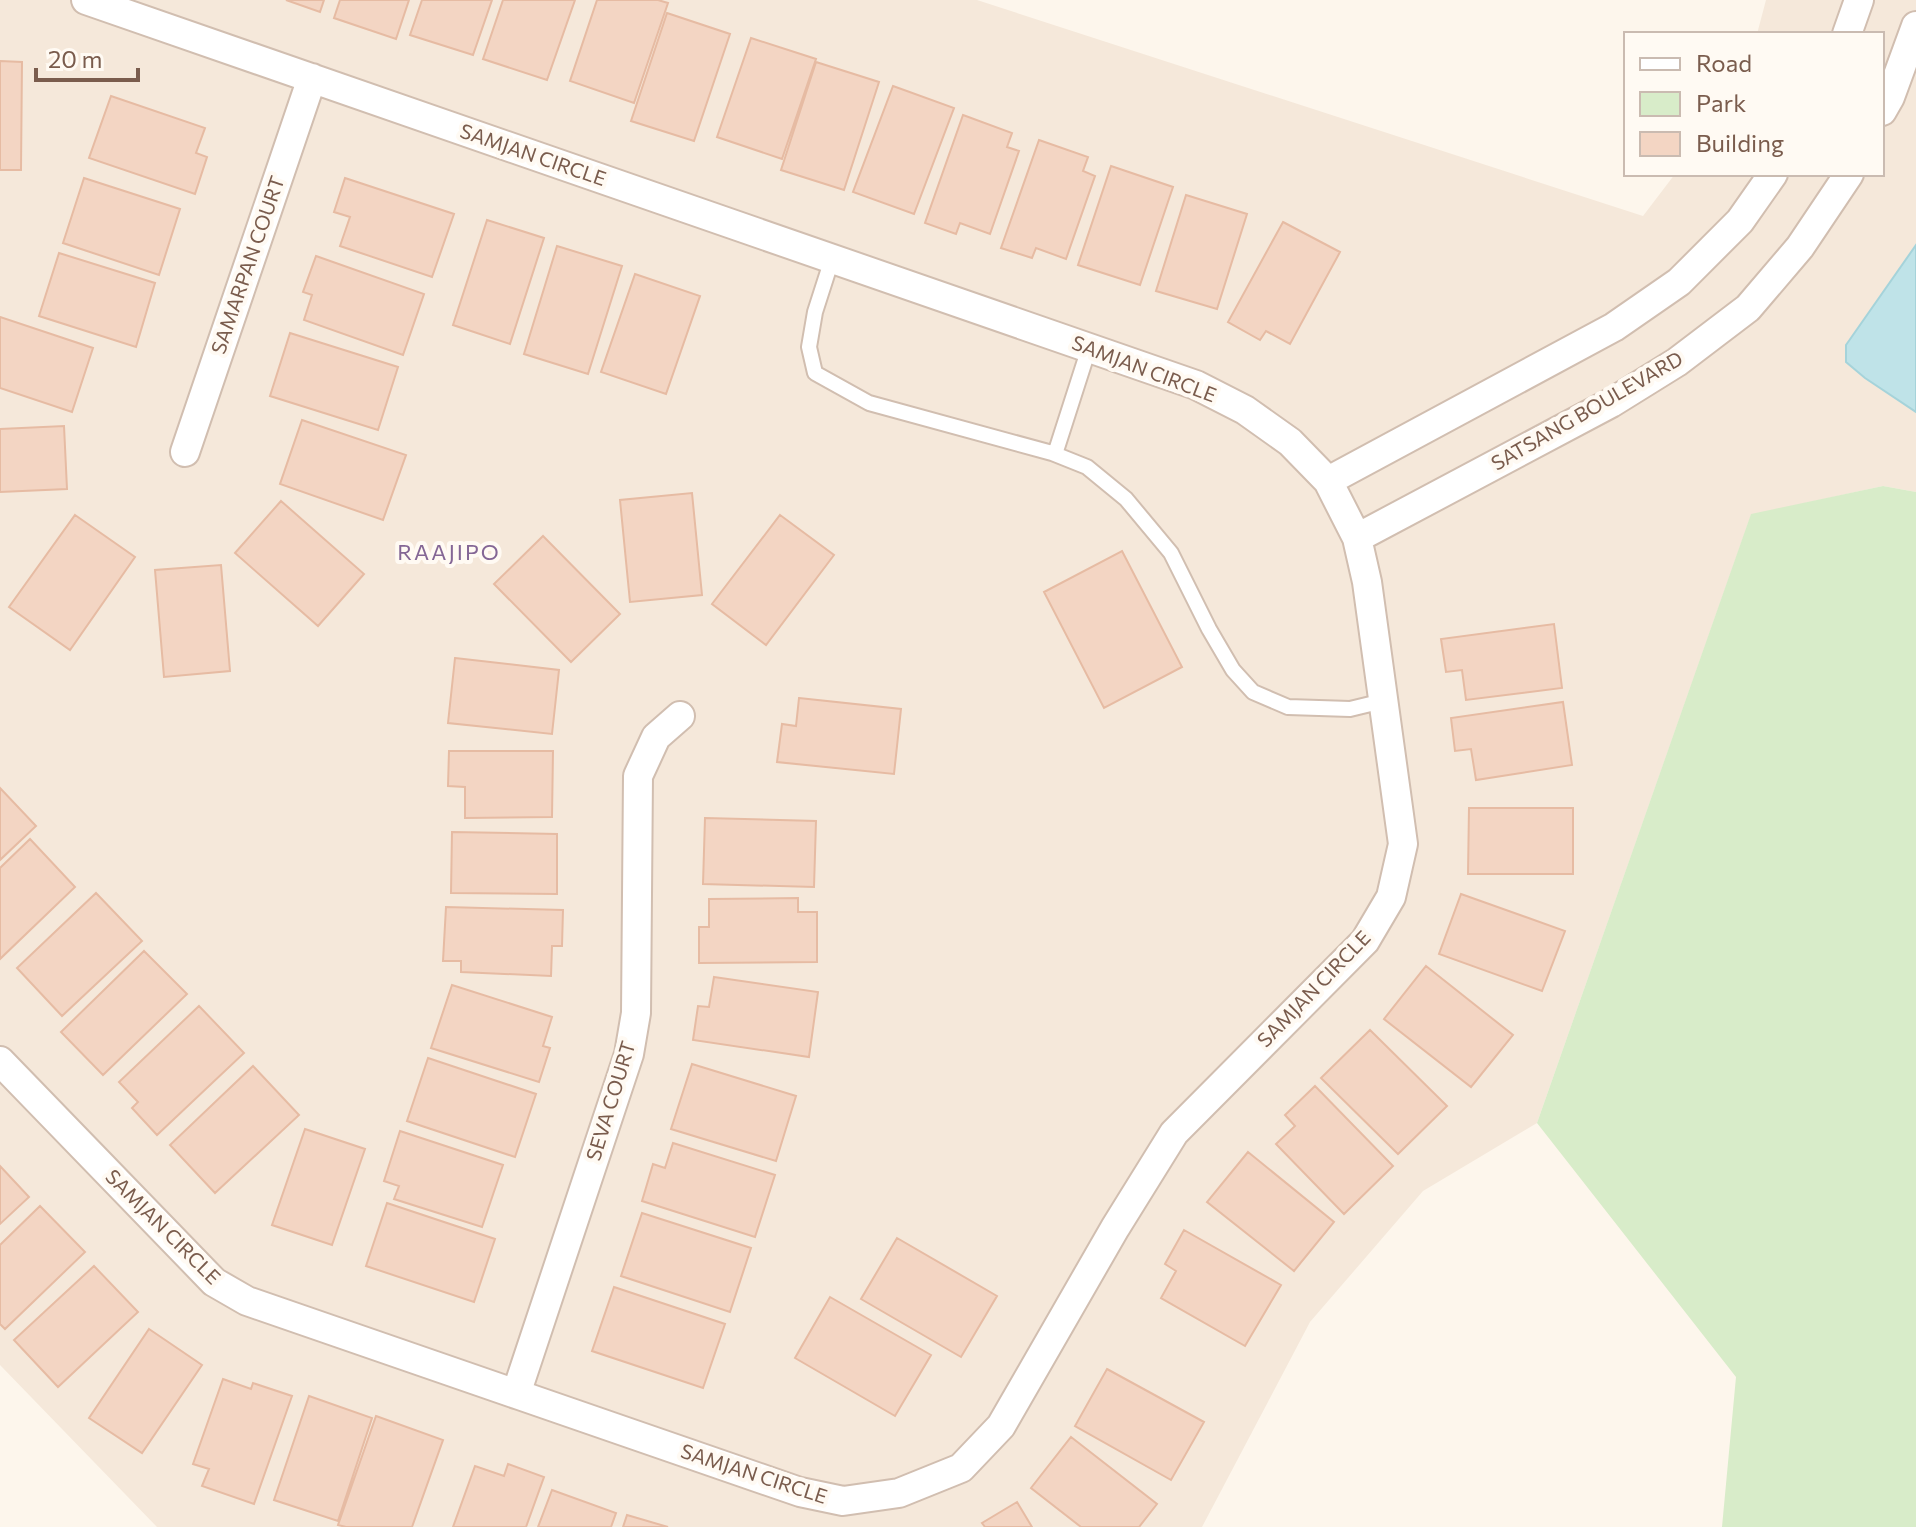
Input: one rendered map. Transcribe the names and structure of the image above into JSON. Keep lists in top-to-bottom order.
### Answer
{
  "streets": {
    "street": [
      "SAMJAN CIRCLE",
      "SAMARPAN COURT",
      "SATSANG BOULEVARD",
      "SEVA COURT"
    ]
  },
  "crossings": [
    ["SAMJAN CIRCLE", "SAMARPAN COURT"],
    ["SAMJAN CIRCLE", "SATSANG BOULEVARD"],
    ["SAMJAN CIRCLE", "SEVA COURT"]
  ],
  "districts": ["RAAJIPO"],
  "legend": ["Road", "Park", "Building"],
  "scale_bar": "20 m"
}
